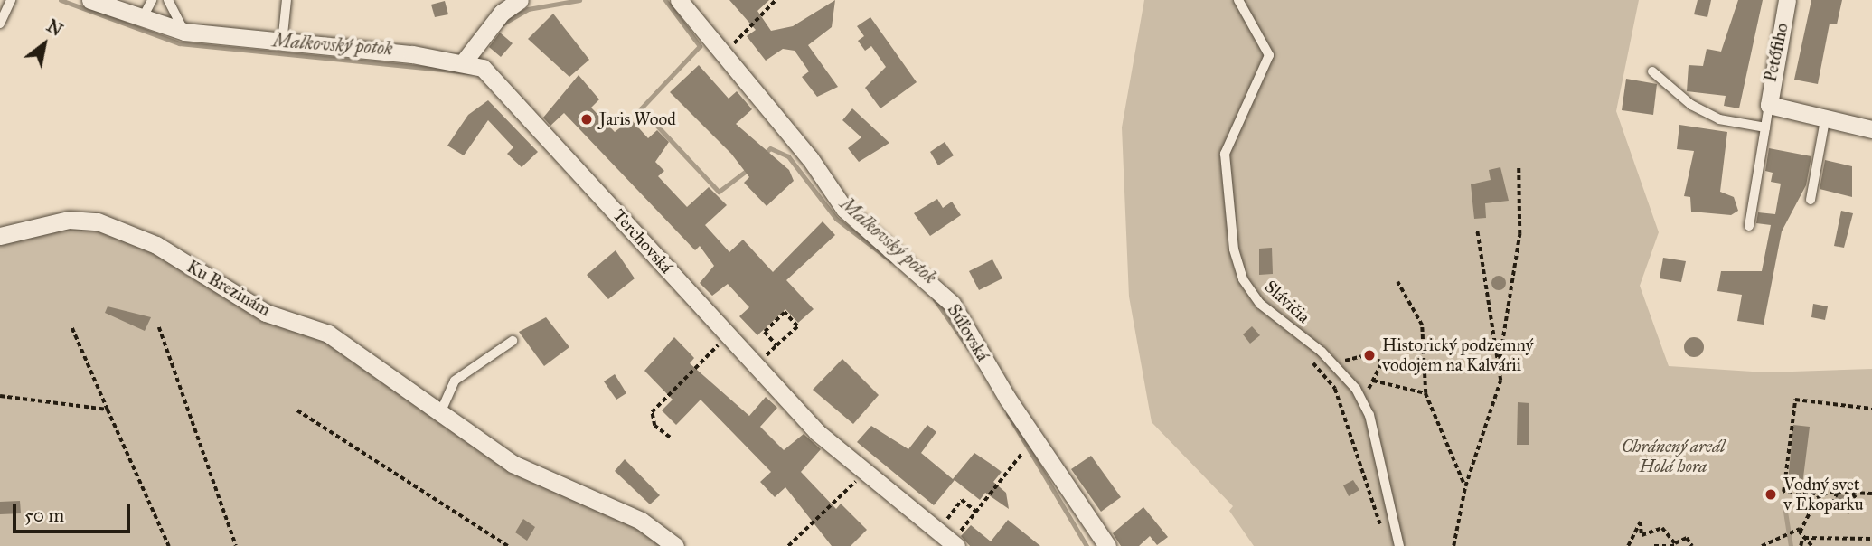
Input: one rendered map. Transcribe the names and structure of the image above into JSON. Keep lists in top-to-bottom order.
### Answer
{
  "streets": {
    "street": [
      "Petőfiho",
      "Terchovská",
      "Ku Brezinám",
      "Súľovská"
    ],
    "lane": ["Slávičia"]
  },
  "water": ["Malkovský potok"],
  "parks": ["Chránený areál Holá hora"],
  "places": ["Jaris Wood", "Historický podzemný vodojem na Kalvárii", "Vodný svet v Ekoparku"],
  "scale_bar": "50 m",
  "north": "top right"
}
